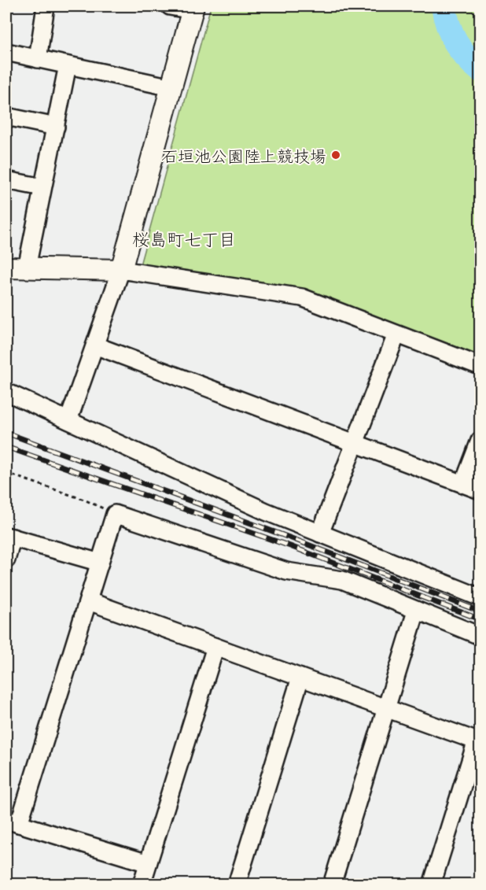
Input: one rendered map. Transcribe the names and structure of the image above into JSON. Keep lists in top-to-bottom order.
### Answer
{
  "districts": ["桜島町七丁目"],
  "places": ["石垣池公園陸上競技場"]
}
